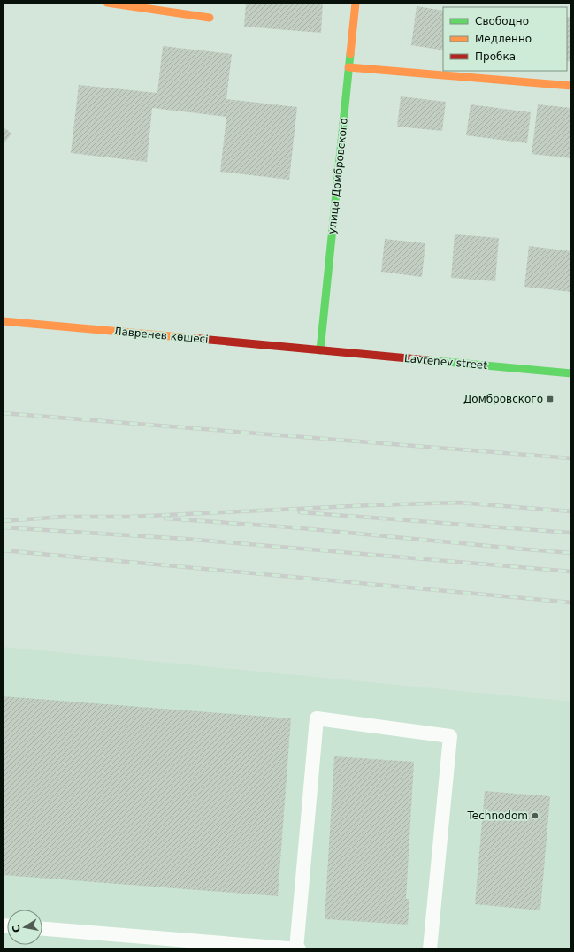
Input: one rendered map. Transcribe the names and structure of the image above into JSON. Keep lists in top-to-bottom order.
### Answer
{
  "streets": {
    "street": ["улица Домбровского", "Лавренев көшесі", "Lavrenev street"]
  },
  "crossings": [
    ["улица Домбровского", "Лавренев көшесі"],
    ["улица Домбровского", "Lavrenev street"],
    ["Лавренев көшесі", "Lavrenev street"]
  ],
  "places": {
    "transit": ["Домбровского"],
    "other": ["Technodom"]
  },
  "legend": ["Свободно", "Медленно", "Пробка"],
  "north": "left"
}
